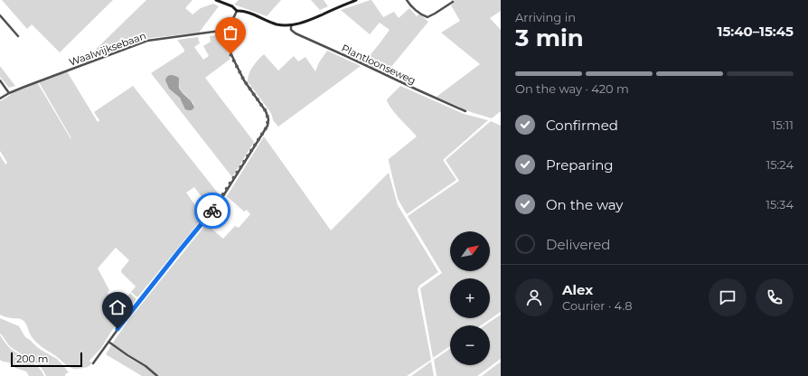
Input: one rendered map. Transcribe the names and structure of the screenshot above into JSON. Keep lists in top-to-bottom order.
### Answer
{
  "streets": {
    "street": ["Waalwijksebaan", "Plantloonseweg"]
  },
  "scale_bar": "200 m",
  "north": "top right",
  "page": {
    "heading": ["3 min", "Arriving in", "15:40–15:45"],
    "panel": ["Alex", "Courier · 4.8"],
    "bar": "On the way · 420 m",
    "list": [
      ["Confirmed", "15:11"],
      ["Preparing", "15:24"],
      ["On the way", "15:34"],
      "Delivered"
    ],
    "map_buttons": ["+", "−"],
    "scale": "200 m"
  }
}
